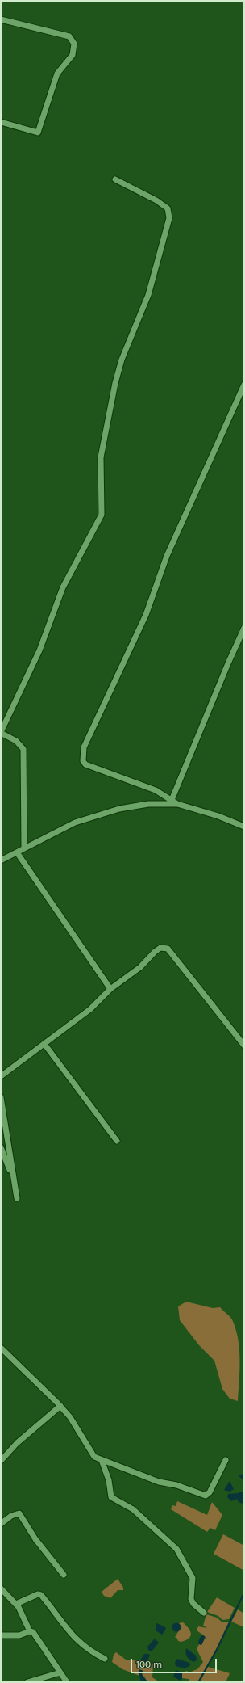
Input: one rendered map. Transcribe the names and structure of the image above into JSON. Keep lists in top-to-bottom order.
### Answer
{
  "scale_bar": "100 m"
}
